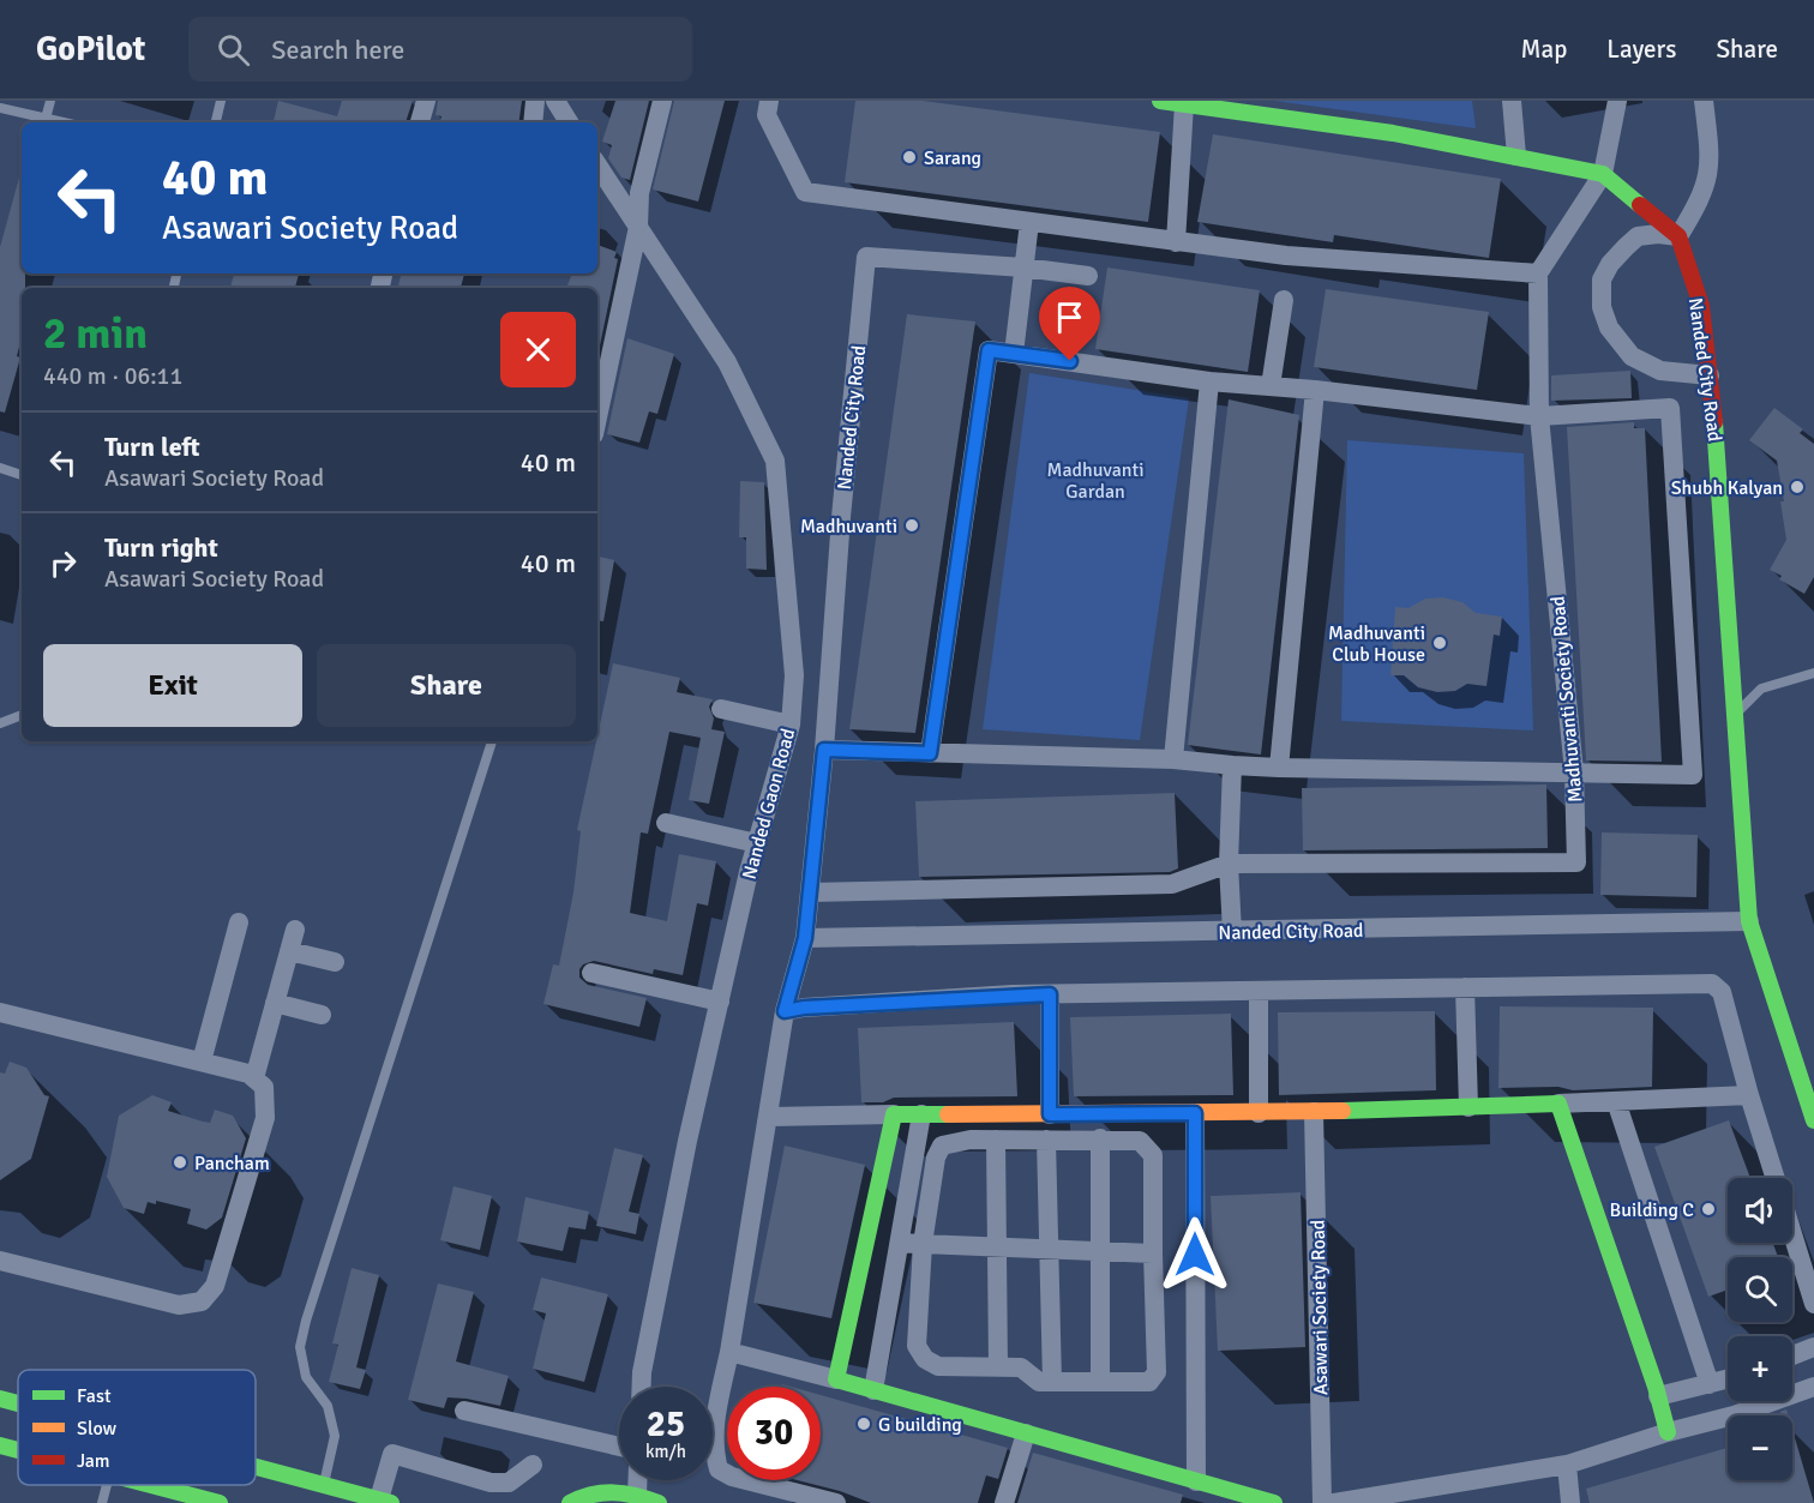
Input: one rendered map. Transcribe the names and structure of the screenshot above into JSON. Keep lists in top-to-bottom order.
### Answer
{
  "streets": {
    "street": [
      "Nanded City Road",
      "Madhuvanti Society Road",
      "Nanded Gaon Road",
      "Asawari Society Road"
    ]
  },
  "parks": ["Madhuvanti Gardan"],
  "places": [
    "Sarang",
    "Shubh Kalyan",
    "Madhuvanti",
    "Madhuvanti Club House",
    "Pancham",
    "Building C",
    "G building"
  ],
  "legend": ["Fast", "Slow", "Jam"],
  "page": {
    "header": "GoPilot",
    "search": "Search here",
    "nav": ["Map", "Layers", "Share"],
    "turn": ["40 m", "Asawari Society Road"],
    "heading": ["2 min", "440 m · 06:11"],
    "list": [
      {
        "name": "Turn left",
        "note": "Asawari Society Road",
        "value": "40 m"
      },
      {
        "name": "Turn right",
        "note": "Asawari Society Road",
        "value": "40 m"
      }
    ],
    "buttons": ["Exit", "Share"],
    "map_buttons": ["+", "−"],
    "speed": "25 km/h",
    "limit": "30"
  }
}
